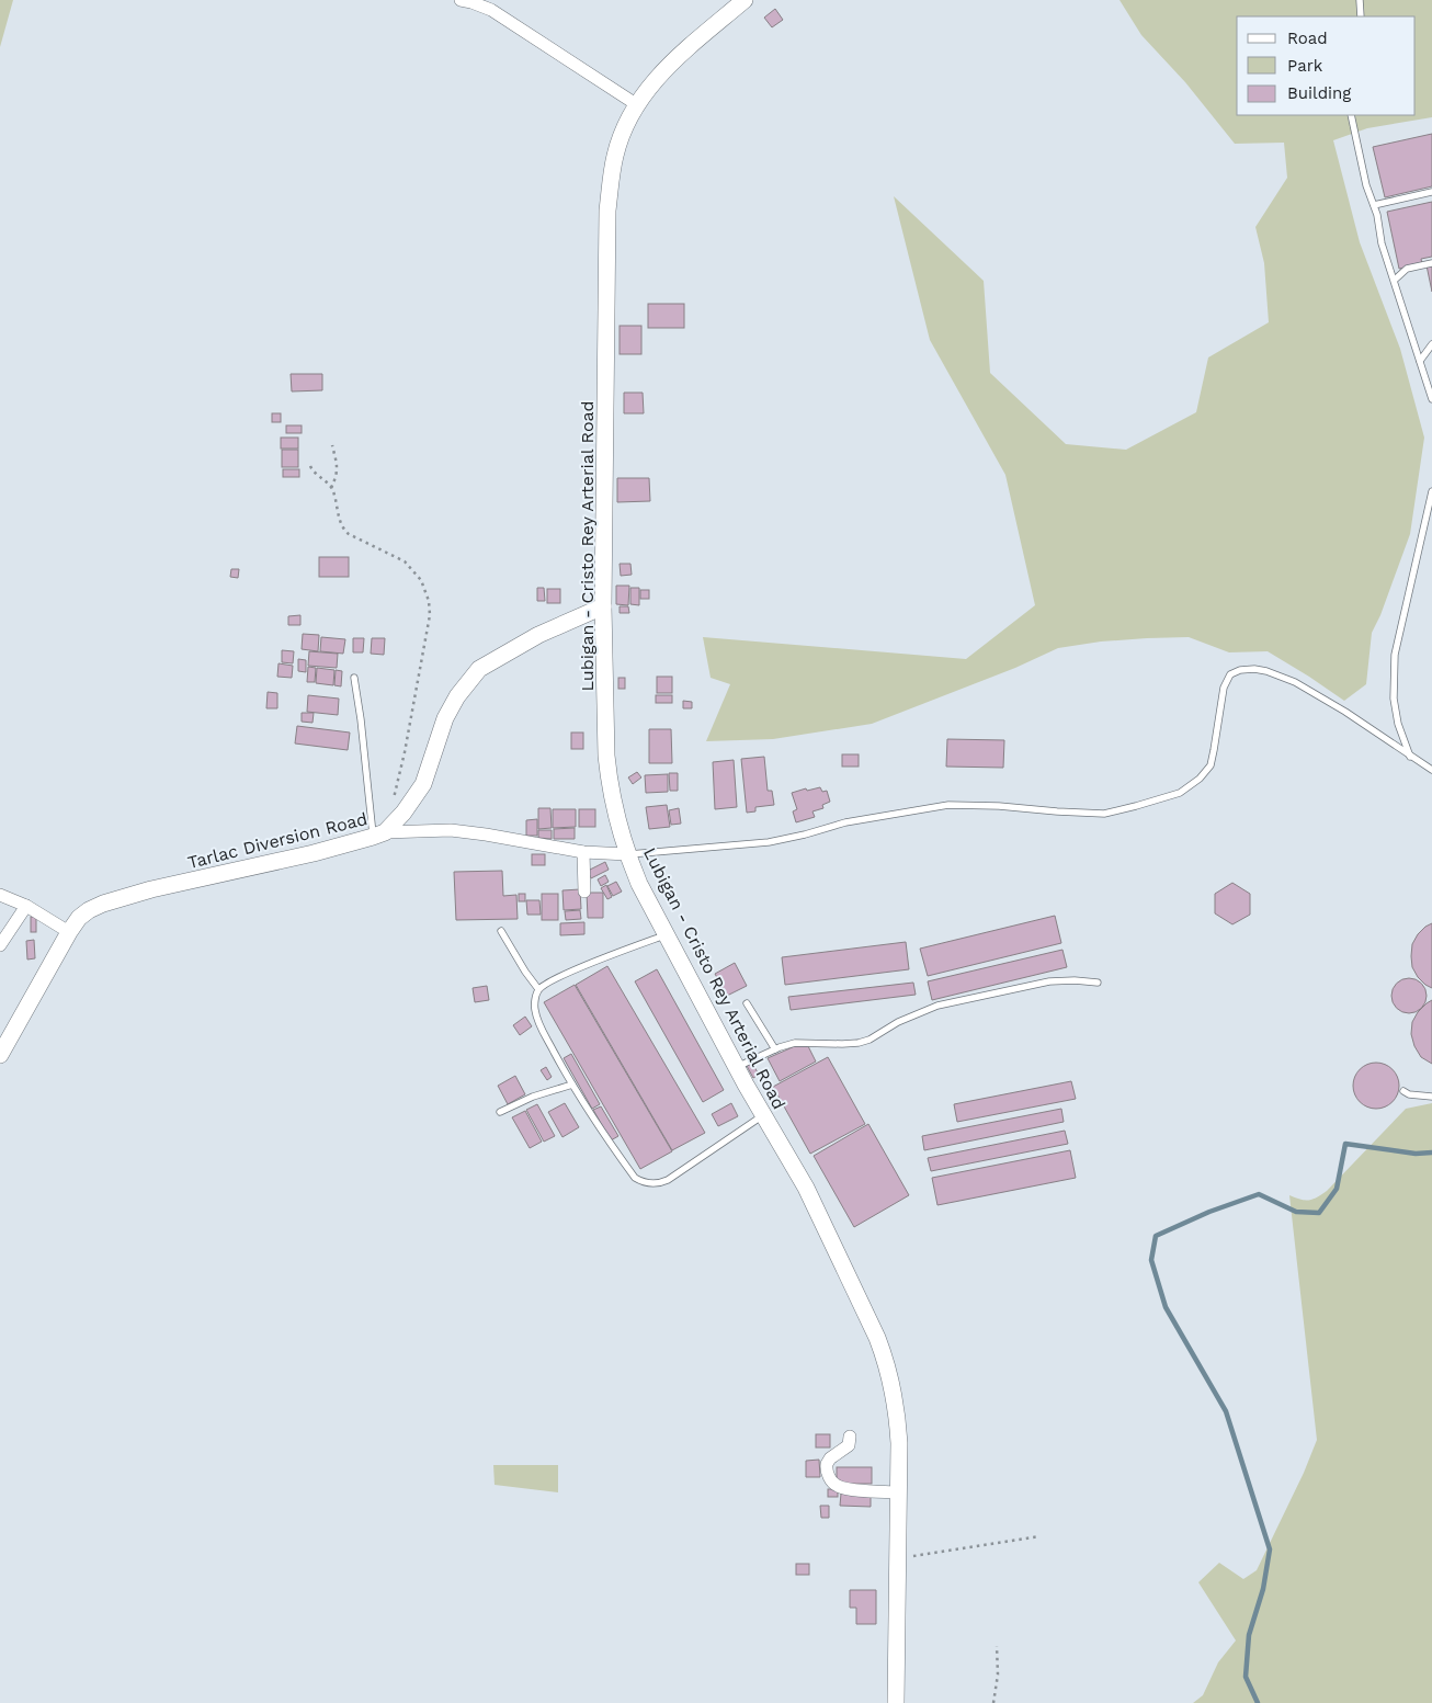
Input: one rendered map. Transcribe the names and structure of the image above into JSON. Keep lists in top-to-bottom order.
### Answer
{
  "streets": {
    "main road": ["Lubigan - Cristo Rey Arterial Road", "Tarlac Diversion Road"]
  },
  "crossings": [
    ["Lubigan - Cristo Rey Arterial Road", "Tarlac Diversion Road"]
  ],
  "legend": ["Road", "Park", "Building"]
}
